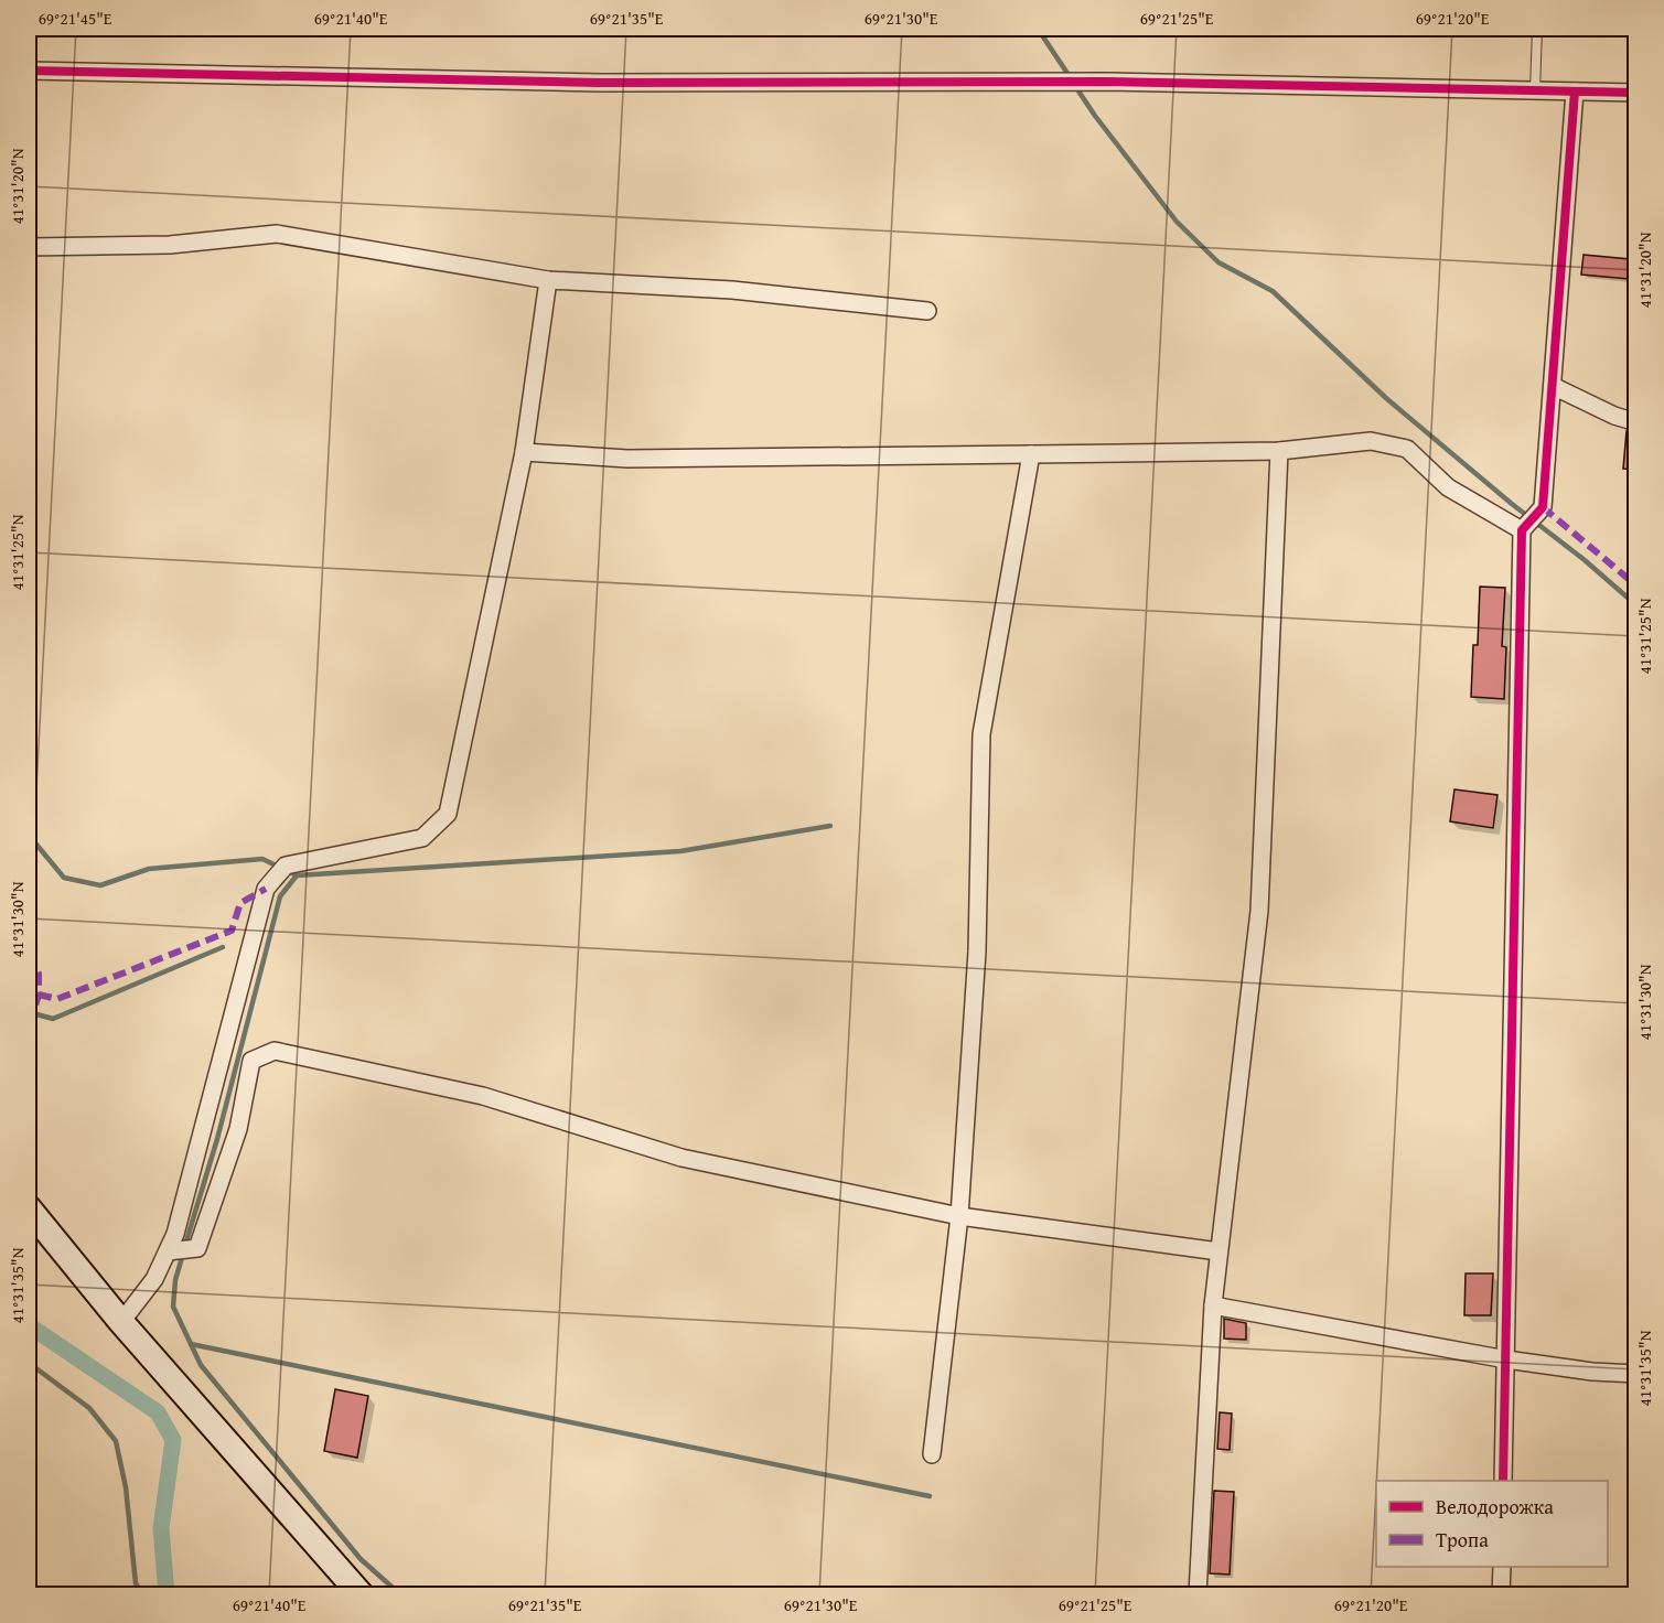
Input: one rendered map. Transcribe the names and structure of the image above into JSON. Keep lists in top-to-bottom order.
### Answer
{
  "legend": ["Велодорожка", "Тропа"],
  "coordinates": [
    "69°21'45\"E",
    "69°21'40\"E",
    "69°21'35\"E",
    "69°21'30\"E",
    "69°21'25\"E",
    "69°21'20\"E",
    "41°31'20\"N",
    "41°31'25\"N",
    "41°31'30\"N",
    "41°31'35\"N"
  ]
}
